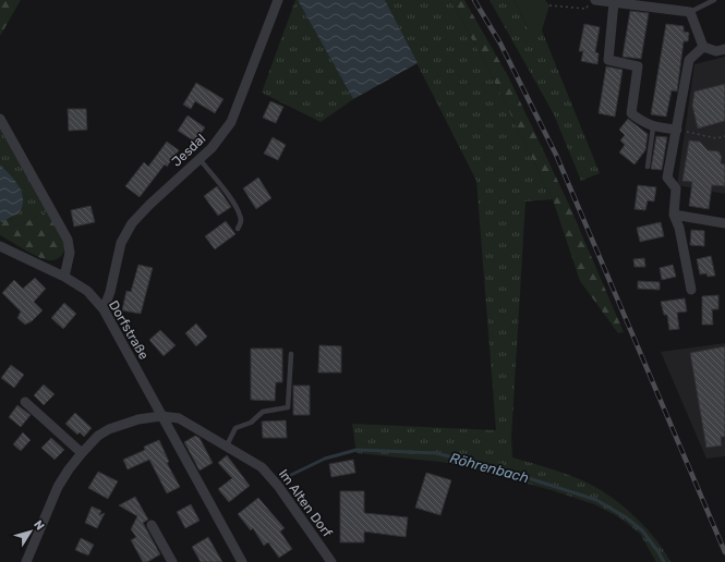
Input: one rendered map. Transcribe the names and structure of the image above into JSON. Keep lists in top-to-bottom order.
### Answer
{
  "streets": {
    "street": ["Jesdal", "Dorfstraße", "Im Alten Dorf"]
  },
  "crossings": [
    ["Jesdal", "Dorfstraße"],
    ["Dorfstraße", "Im Alten Dorf"]
  ],
  "water": ["Röhrenbach"],
  "north": "top right"
}
